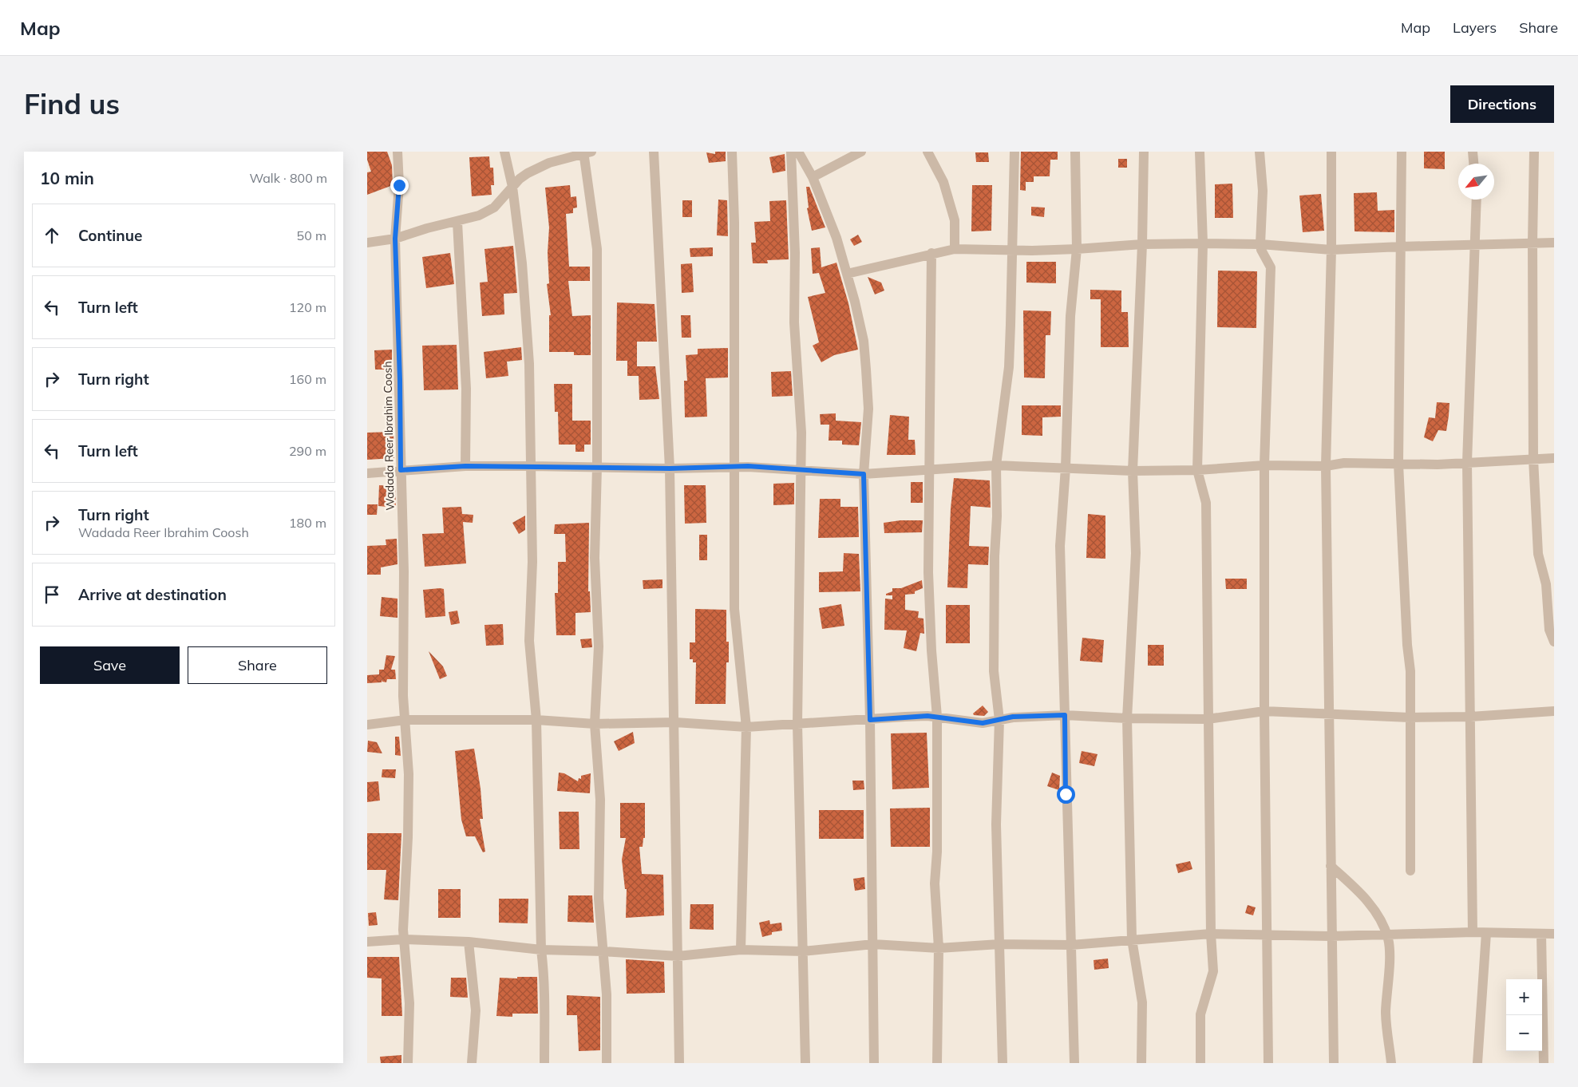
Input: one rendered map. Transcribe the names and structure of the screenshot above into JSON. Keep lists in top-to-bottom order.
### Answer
{
  "streets": {
    "street": ["Wadada Reer Ibrahim Coosh"]
  },
  "north": "bottom left",
  "page": {
    "header": "Map",
    "nav": ["Map", "Layers", "Share"],
    "buttons": [
      "Directions",
      ["Save", "Share"]
    ],
    "title": "Find us",
    "heading": ["10 min", "Walk · 800 m"],
    "list": [
      ["Continue", "50 m"],
      ["Turn left", "120 m"],
      ["Turn right", "160 m"],
      ["Turn left", "290 m"],
      ["Turn right", "Wadada Reer Ibrahim Coosh", "180 m"],
      "Arrive at destination"
    ],
    "map_buttons": ["+", "−"]
  }
}
